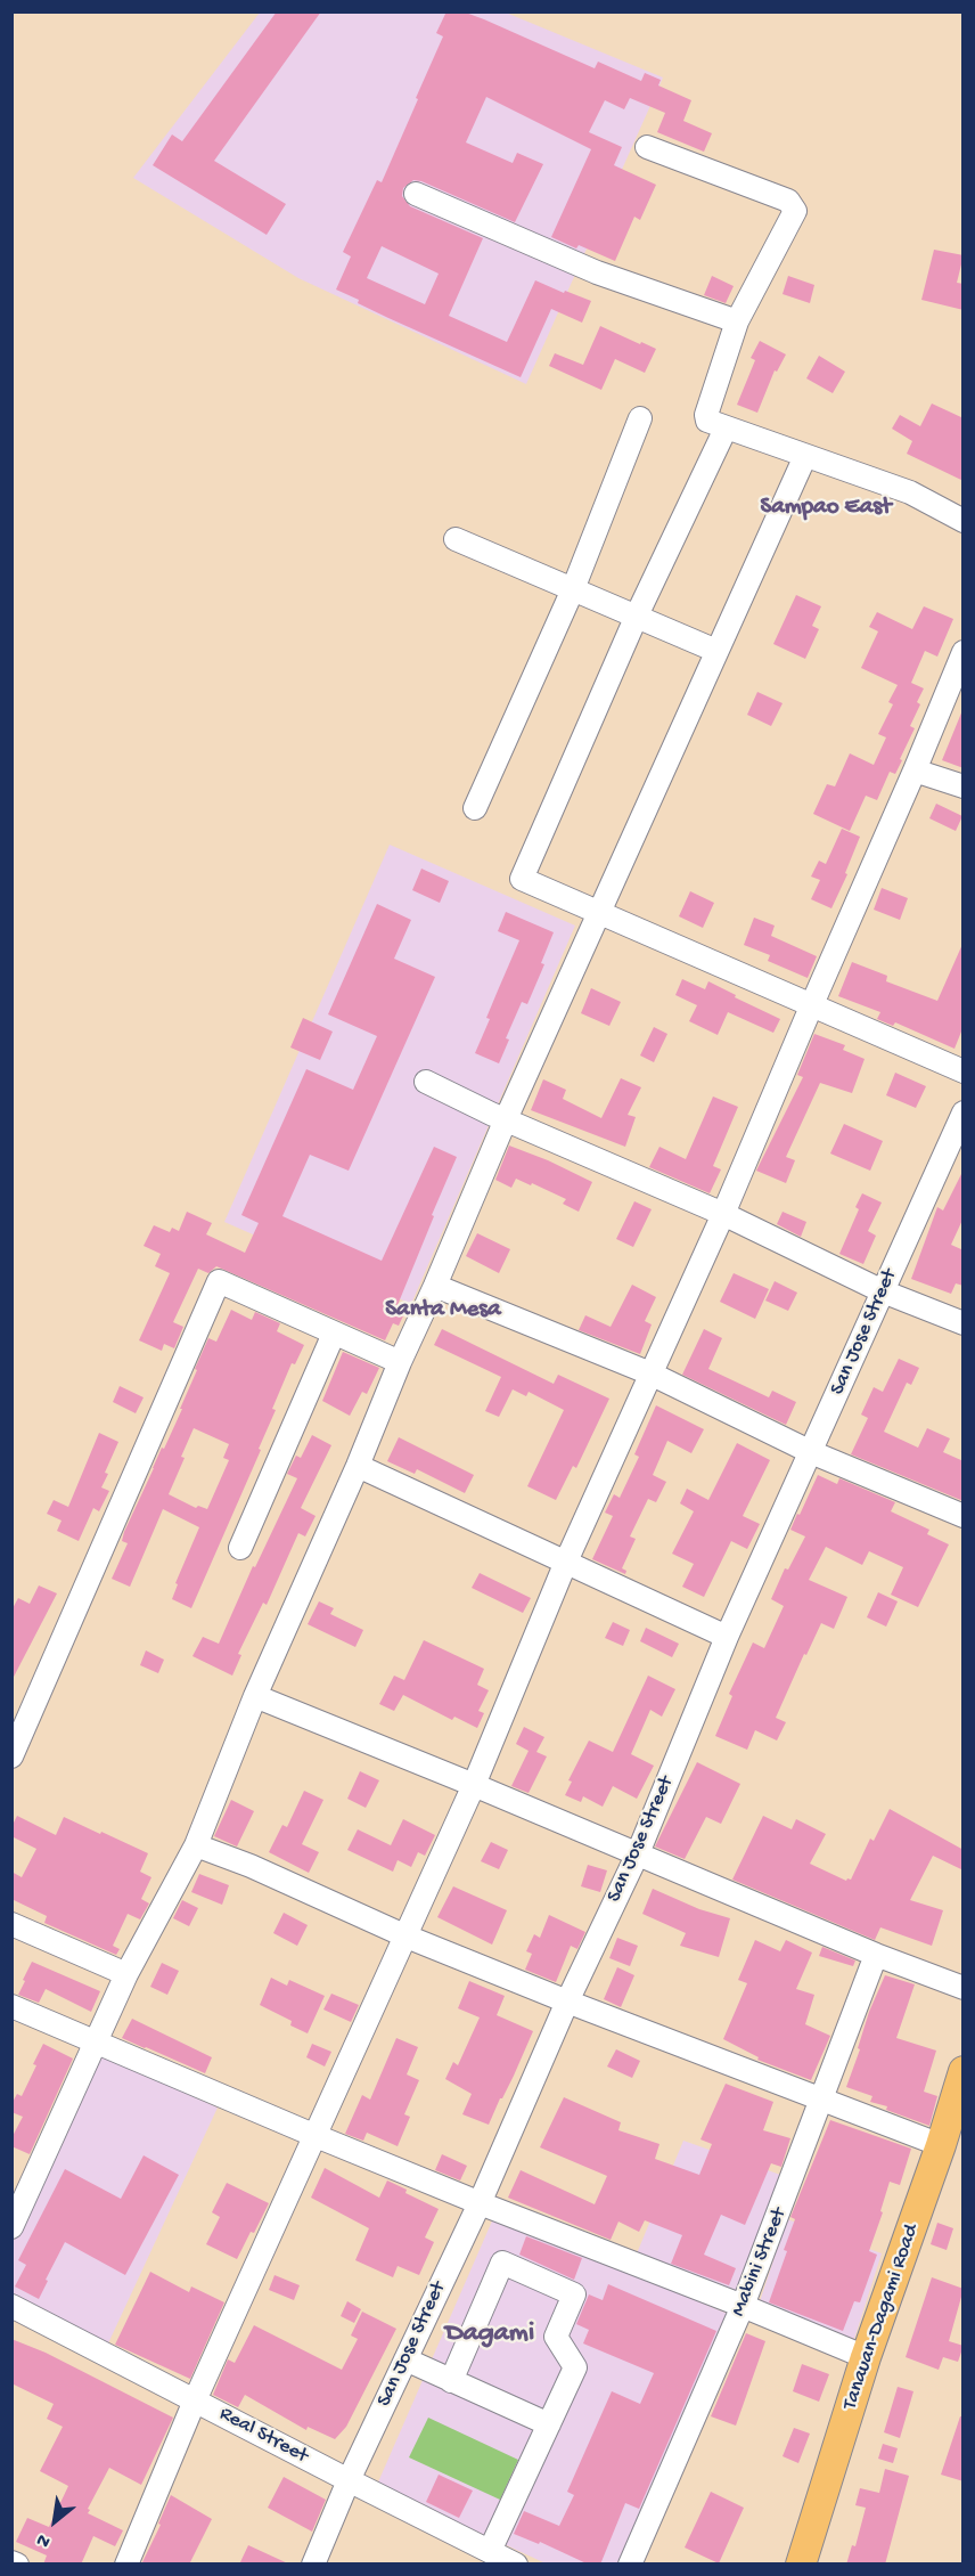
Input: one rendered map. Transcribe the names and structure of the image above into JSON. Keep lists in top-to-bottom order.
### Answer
{
  "streets": {
    "main road": ["Tanauan-Dagami Road"],
    "street": ["San Jose Street", "Mabini Street", "Real Street"]
  },
  "crossings": [
    ["San Jose Street", "Real Street"]
  ],
  "districts": ["Sampao East", "Santa Mesa", "Dagami"],
  "north": "bottom left"
}
